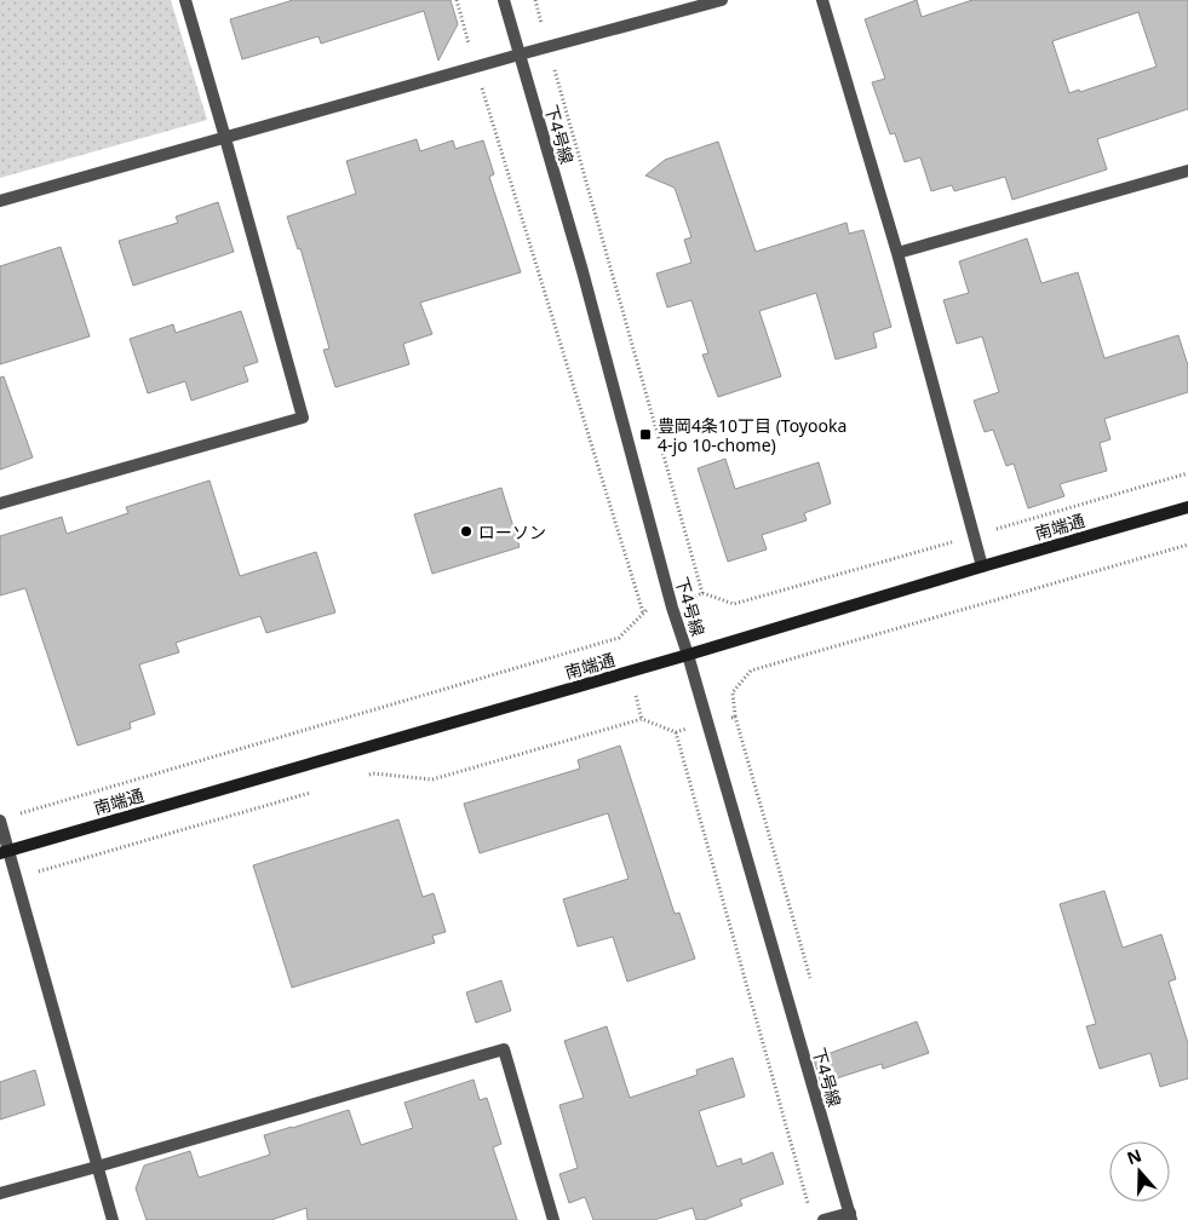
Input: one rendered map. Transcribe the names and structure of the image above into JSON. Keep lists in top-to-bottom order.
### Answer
{
  "streets": {
    "main road": ["南端通"],
    "street": ["下4号線"]
  },
  "crossings": [
    ["下4号線", "南端通"]
  ],
  "places": {
    "transit": ["豊岡4条10丁目 (Toyooka 4-jo 10-chome)"],
    "other": ["ローソン"]
  },
  "north": "top"
}
